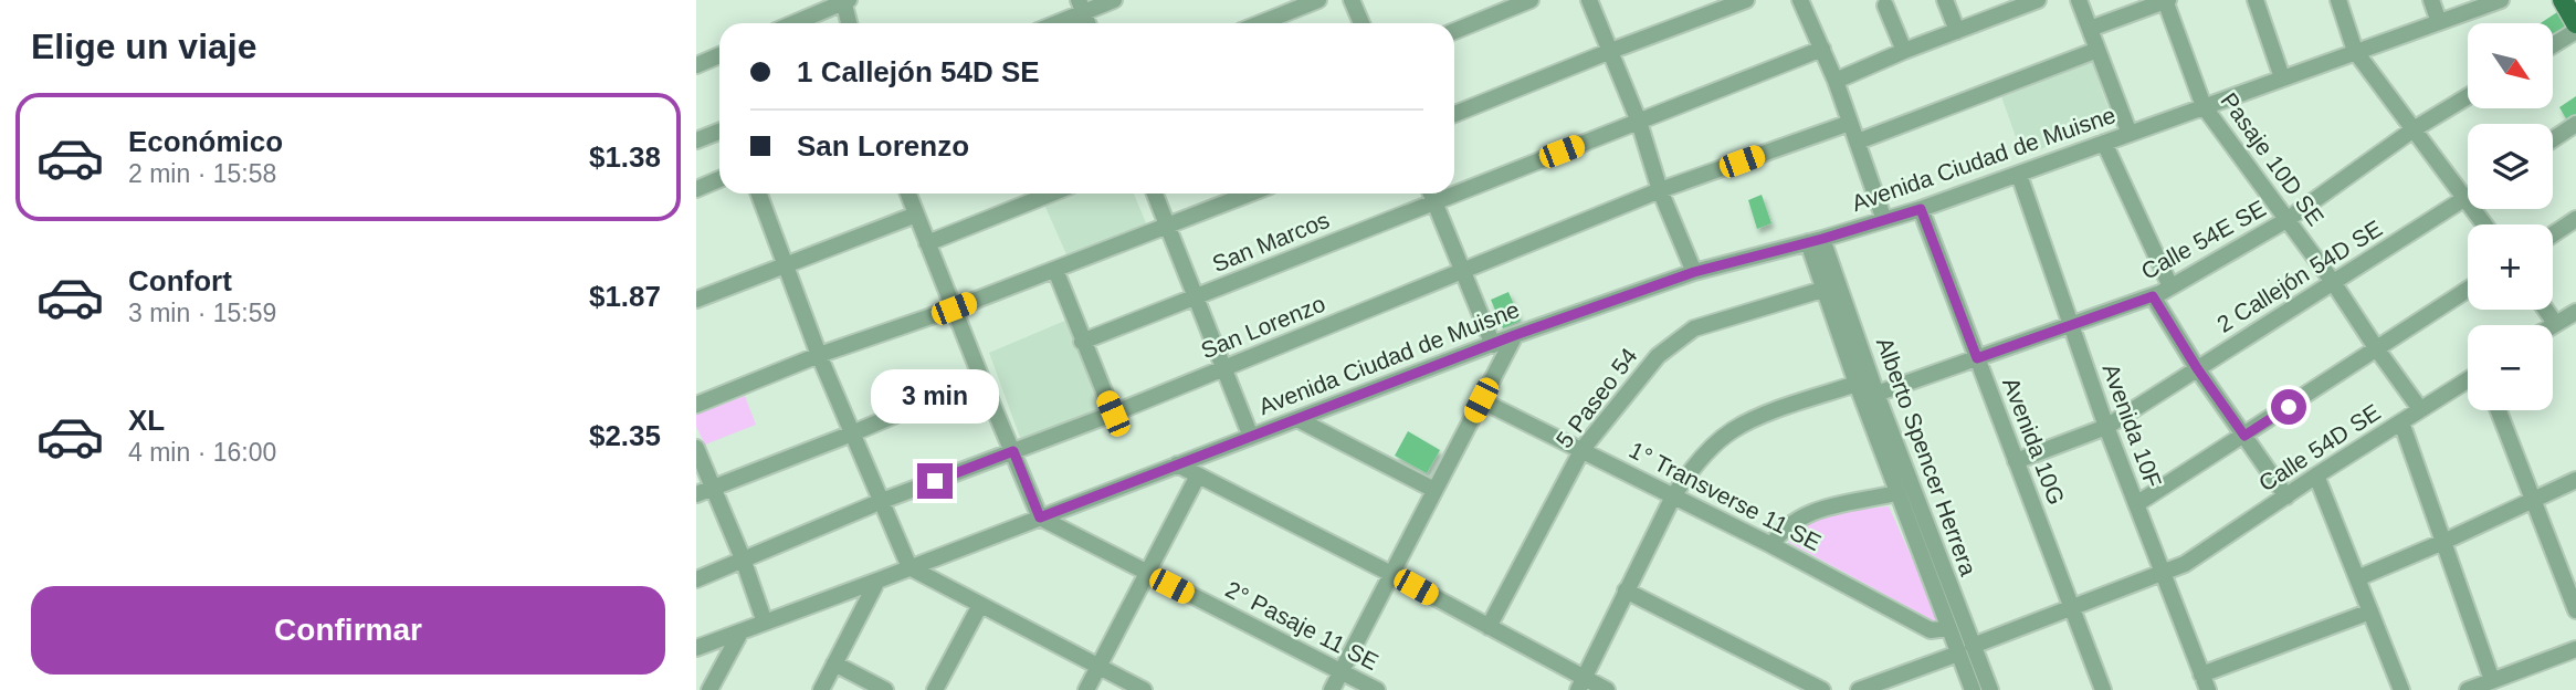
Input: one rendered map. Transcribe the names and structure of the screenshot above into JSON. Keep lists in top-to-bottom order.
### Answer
{
  "streets": {
    "street": [
      "Avenida Ciudad de Muisne",
      "Pasaje 10D SE",
      "Calle 54E SE",
      "San Marcos",
      "2 Callejón 54D SE",
      "San Lorenzo",
      "5 Paseo 54",
      "Avenida 10F",
      "Avenida 10G",
      "Calle 54D SE",
      "Alberto Spencer Herrera",
      "1° Transverse 11 SE",
      "2° Pasaje 11 SE"
    ]
  },
  "crossings": [
    ["Avenida Ciudad de Muisne", "Pasaje 10D SE"],
    ["Avenida Ciudad de Muisne", "Avenida 10F"],
    ["Avenida Ciudad de Muisne", "Avenida 10G"],
    ["Avenida Ciudad de Muisne", "Alberto Spencer Herrera"],
    ["Avenida Ciudad de Muisne", "2° Pasaje 11 SE"],
    ["Pasaje 10D SE", "Calle 54E SE"],
    ["Pasaje 10D SE", "2 Callejón 54D SE"],
    ["Pasaje 10D SE", "Calle 54D SE"],
    ["Calle 54E SE", "Avenida 10F"],
    ["Calle 54E SE", "Avenida 10G"],
    ["Calle 54E SE", "Alberto Spencer Herrera"],
    ["2 Callejón 54D SE", "Avenida 10F"],
    ["2 Callejón 54D SE", "Avenida 10G"],
    ["5 Paseo 54", "Alberto Spencer Herrera"],
    ["5 Paseo 54", "1° Transverse 11 SE"],
    ["Avenida 10F", "Calle 54D SE"],
    ["Avenida 10G", "Calle 54D SE"],
    ["Calle 54D SE", "Alberto Spencer Herrera"],
    ["Alberto Spencer Herrera", "1° Transverse 11 SE"]
  ],
  "north": "bottom right",
  "page": {
    "heading": "Elige un viaje",
    "map_buttons": ["+", "−"],
    "banner": ["1 Callejón 54D SE", "San Lorenzo"],
    "list": [
      {
        "name": "Económico",
        "note": "2 min · 15:58",
        "value": "$1.38"
      },
      {
        "name": "Confort",
        "note": "3 min · 15:59",
        "value": "$1.87"
      },
      {
        "name": "XL",
        "note": "4 min · 16:00",
        "value": "$2.35"
      }
    ],
    "bubble": "3 min",
    "buttons": "Confirmar"
  }
}
